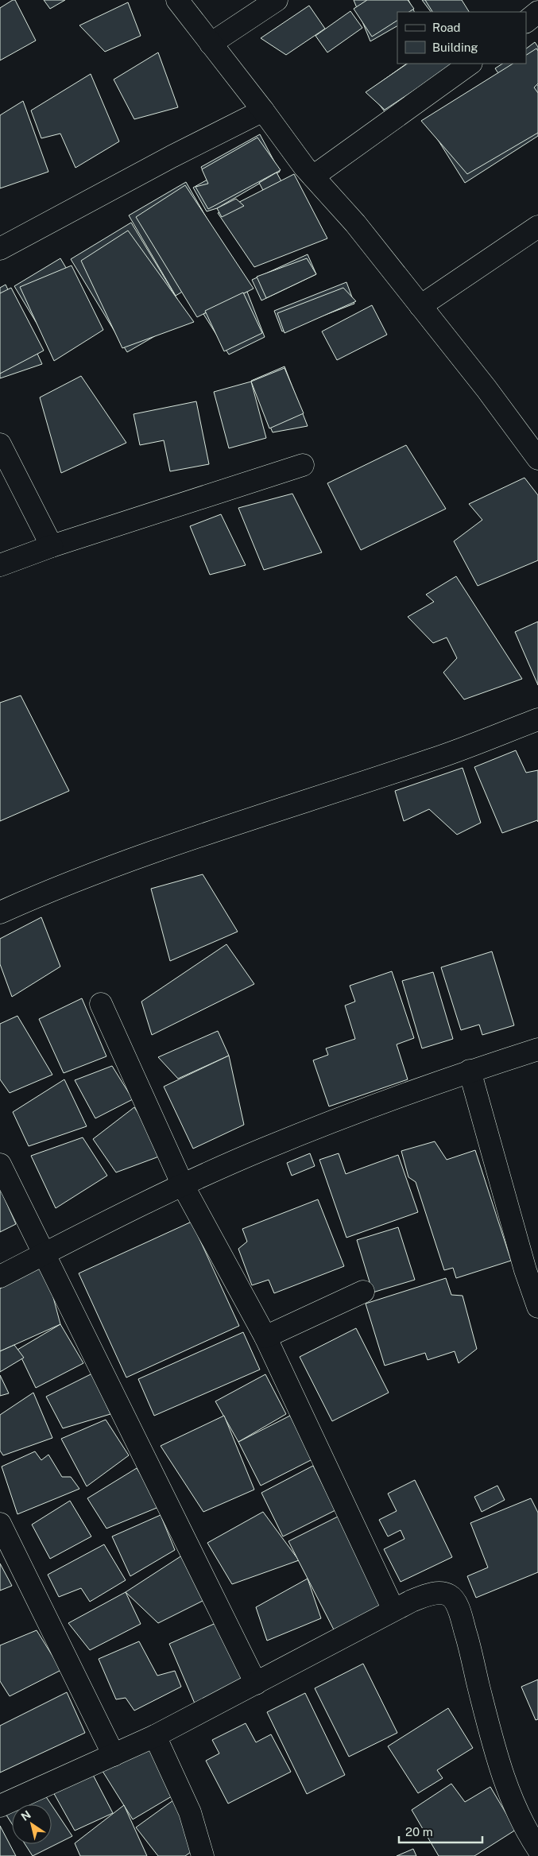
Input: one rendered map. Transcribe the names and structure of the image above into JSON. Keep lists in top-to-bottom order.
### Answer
{
  "legend": ["Road", "Building"],
  "scale_bar": "20 m",
  "north": "top left"
}
